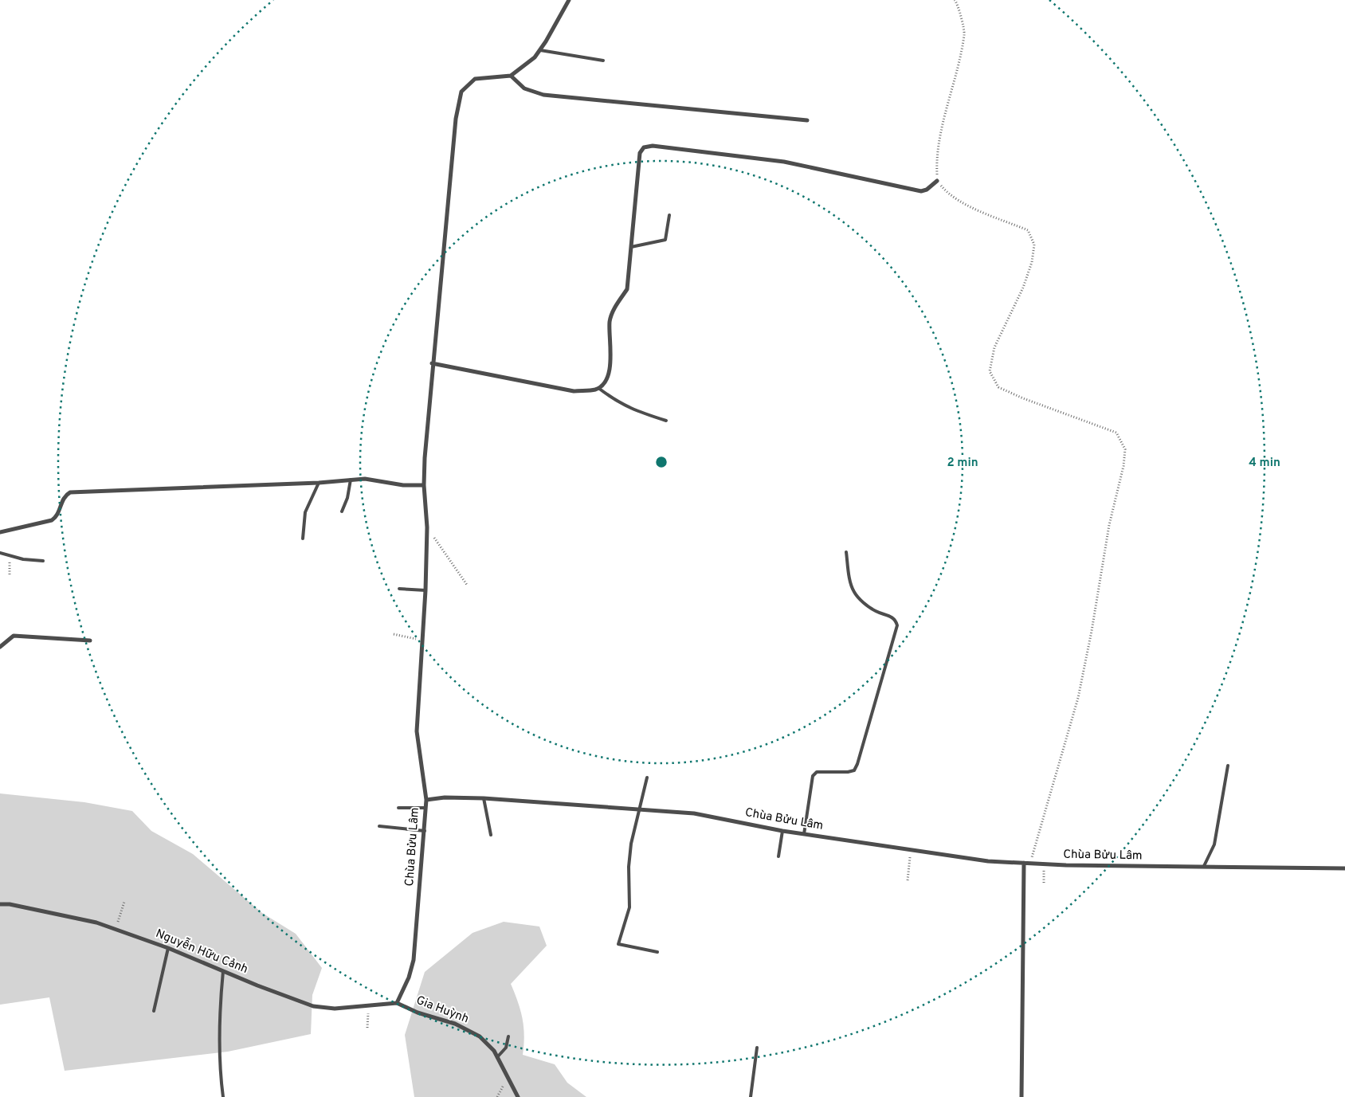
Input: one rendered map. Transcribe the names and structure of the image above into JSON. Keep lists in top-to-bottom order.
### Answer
{
  "streets": {
    "street": ["Chùa Bửu Lâm", "Nguyễn Hữu Cảnh", "Gia Huỳnh"]
  },
  "crossings": [
    ["Chùa Bửu Lâm", "Nguyễn Hữu Cảnh"],
    ["Chùa Bửu Lâm", "Gia Huỳnh"],
    ["Nguyễn Hữu Cảnh", "Gia Huỳnh"]
  ],
  "rings": ["2 min", "4 min"]
}
